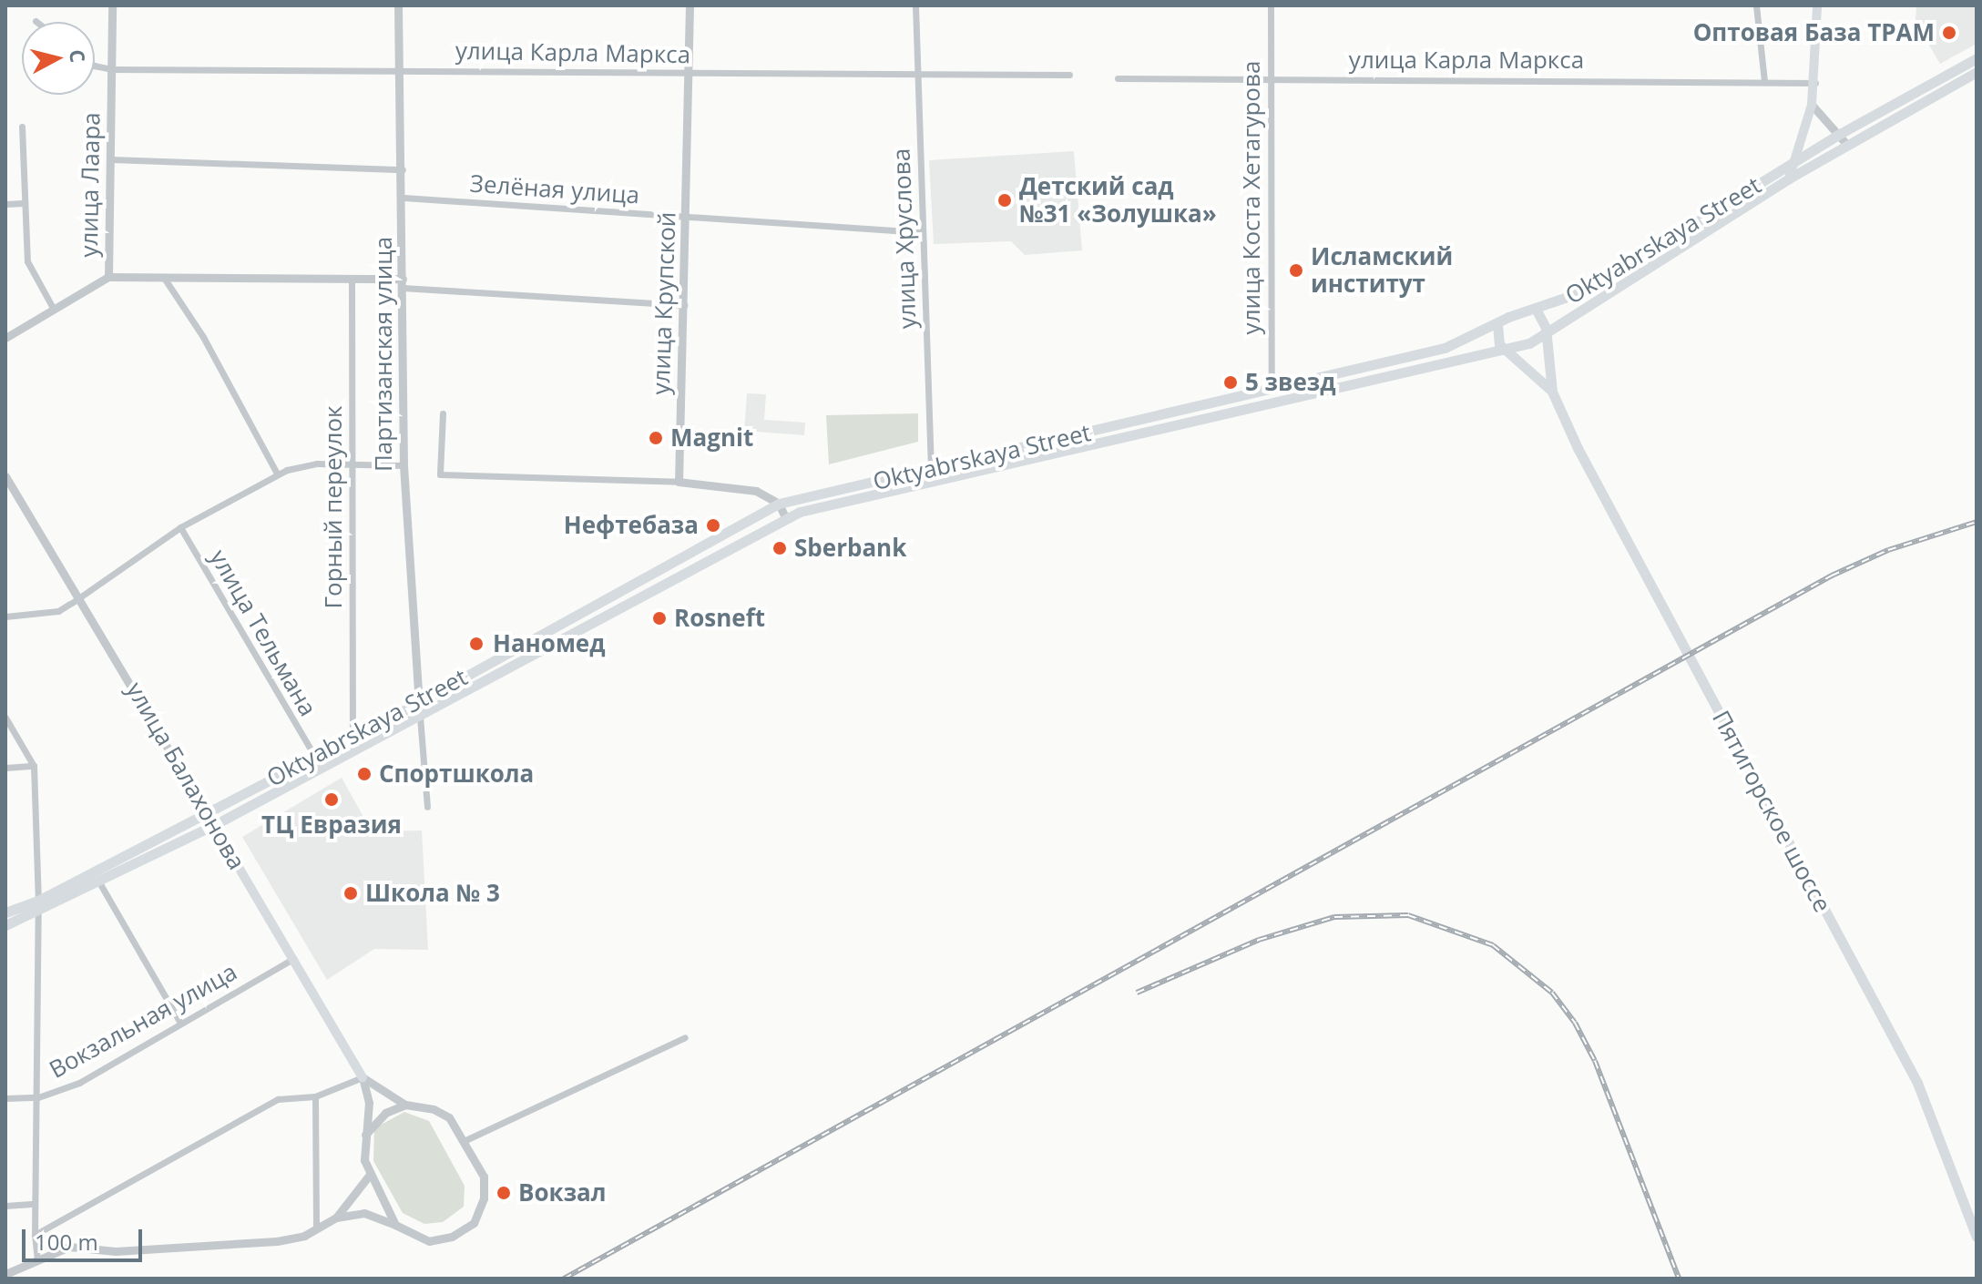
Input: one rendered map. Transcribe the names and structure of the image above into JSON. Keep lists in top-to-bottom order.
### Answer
{
  "streets": {
    "main road": ["Oktyabrskaya Street", "улица Балахонова", "Пятигорское шоссе"],
    "street": [
      "улица Карла Маркса",
      "улица Лаара",
      "Зелёная улица",
      "улица Коста Хетагурова",
      "улица Хруслова",
      "улица Крупской",
      "Партизанская улица",
      "Горный переулок",
      "улица Тельмана",
      "Вокзальная улица"
    ]
  },
  "crossings": [
    ["улица Карла Маркса", "улица Лаара"],
    ["улица Карла Маркса", "улица Коста Хетагурова"],
    ["улица Карла Маркса", "улица Хруслова"],
    ["улица Карла Маркса", "улица Крупской"],
    ["улица Карла Маркса", "Партизанская улица"],
    ["Зелёная улица", "улица Хруслова"],
    ["Зелёная улица", "улица Крупской"],
    ["Зелёная улица", "Партизанская улица"],
    ["улица Коста Хетагурова", "Oktyabrskaya Street"],
    ["улица Хруслова", "Oktyabrskaya Street"],
    ["Oktyabrskaya Street", "Партизанская улица"],
    ["Oktyabrskaya Street", "Горный переулок"],
    ["Oktyabrskaya Street", "улица Тельмана"],
    ["Oktyabrskaya Street", "улица Балахонова"],
    ["Oktyabrskaya Street", "Пятигорское шоссе"],
    ["улица Балахонова", "Вокзальная улица"]
  ],
  "places": [
    "Оптовая База ТРАМ",
    "Детский сад №31 «Золушка»",
    "Исламский институт",
    "5 звезд",
    "Magnit",
    "Нефтебаза",
    "Sberbank",
    "Rosneft",
    "Наномед",
    "Спортшкола",
    "ТЦ Евразия",
    "Школа № 3",
    "Вокзал"
  ],
  "scale_bar": "100 m",
  "north": "right"
}
